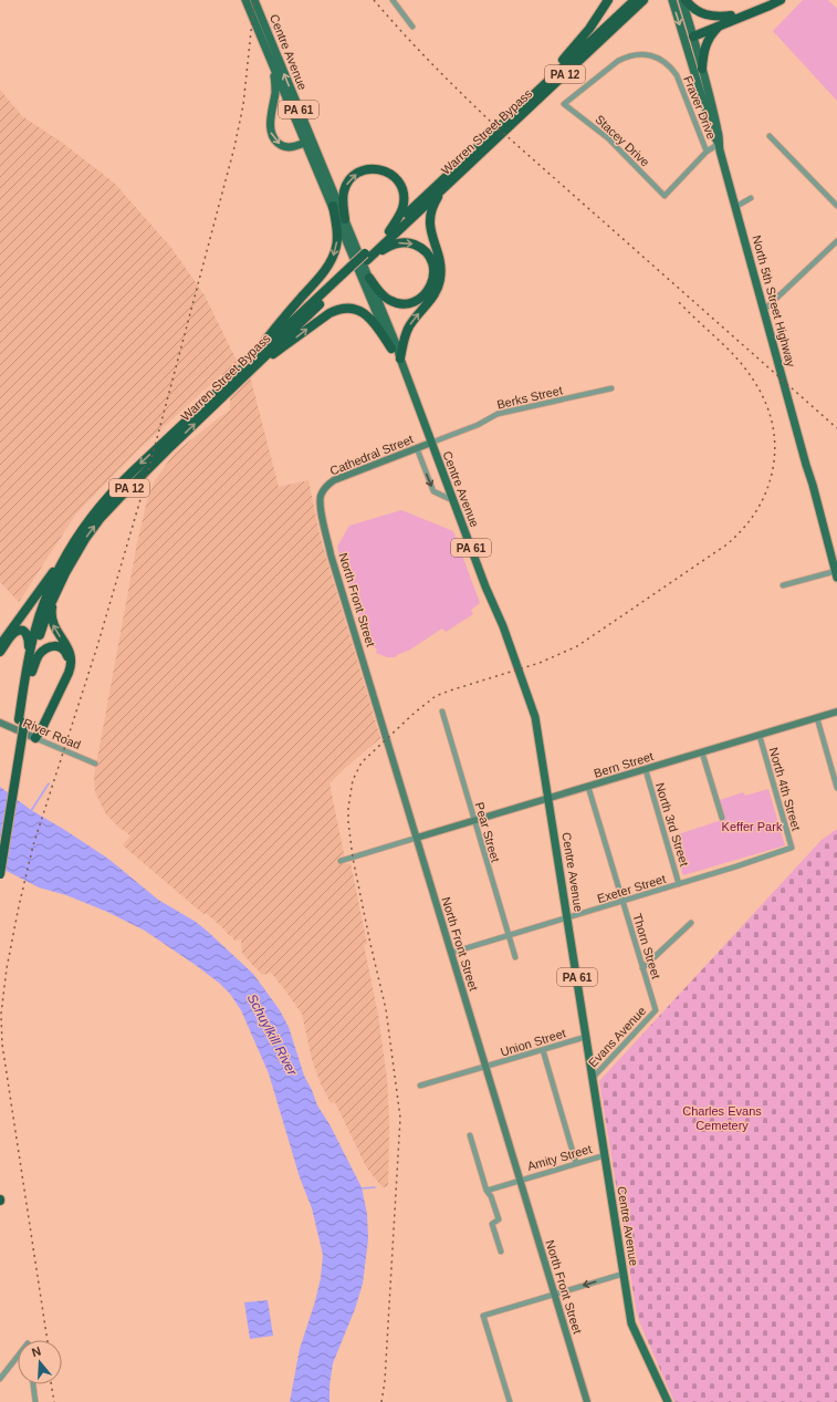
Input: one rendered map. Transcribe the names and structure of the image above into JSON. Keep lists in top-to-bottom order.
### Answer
{
  "streets": {
    "highway": ["PA 12", "Warren Street Bypass"],
    "main road": ["Centre Avenue", "PA 61", "North 5th Street Highway"],
    "street": [
      "Fraver Drive",
      "Stacey Drive",
      "Berks Street",
      "Cathedral Street",
      "North Front Street",
      "River Road",
      "Bern Street",
      "North 4th Street",
      "North 3rd Street",
      "Pear Street",
      "Exeter Street",
      "Thorn Street",
      "Evans Avenue",
      "Union Street",
      "Amity Street"
    ]
  },
  "crossings": [
    ["Centre Avenue", "Berks Street"],
    ["Centre Avenue", "Cathedral Street"],
    ["Centre Avenue", "Bern Street"],
    ["Centre Avenue", "Exeter Street"],
    ["Centre Avenue", "Evans Avenue"],
    ["Centre Avenue", "Union Street"],
    ["Centre Avenue", "Amity Street"],
    ["Fraver Drive", "Stacey Drive"],
    ["Berks Street", "Cathedral Street"],
    ["Cathedral Street", "North Front Street"],
    ["North Front Street", "Bern Street"],
    ["North Front Street", "Exeter Street"],
    ["North Front Street", "Union Street"],
    ["North Front Street", "Amity Street"],
    ["Bern Street", "North 4th Street"],
    ["Bern Street", "North 3rd Street"],
    ["Bern Street", "Pear Street"],
    ["Bern Street", "Thorn Street"],
    ["North 4th Street", "Exeter Street"],
    ["North 3rd Street", "Exeter Street"],
    ["Pear Street", "Exeter Street"],
    ["Exeter Street", "Thorn Street"],
    ["Thorn Street", "Evans Avenue"]
  ],
  "water": ["Schuylkill River"],
  "parks": ["Keffer Park", "Charles Evans Cemetery"],
  "north": "top"
}
